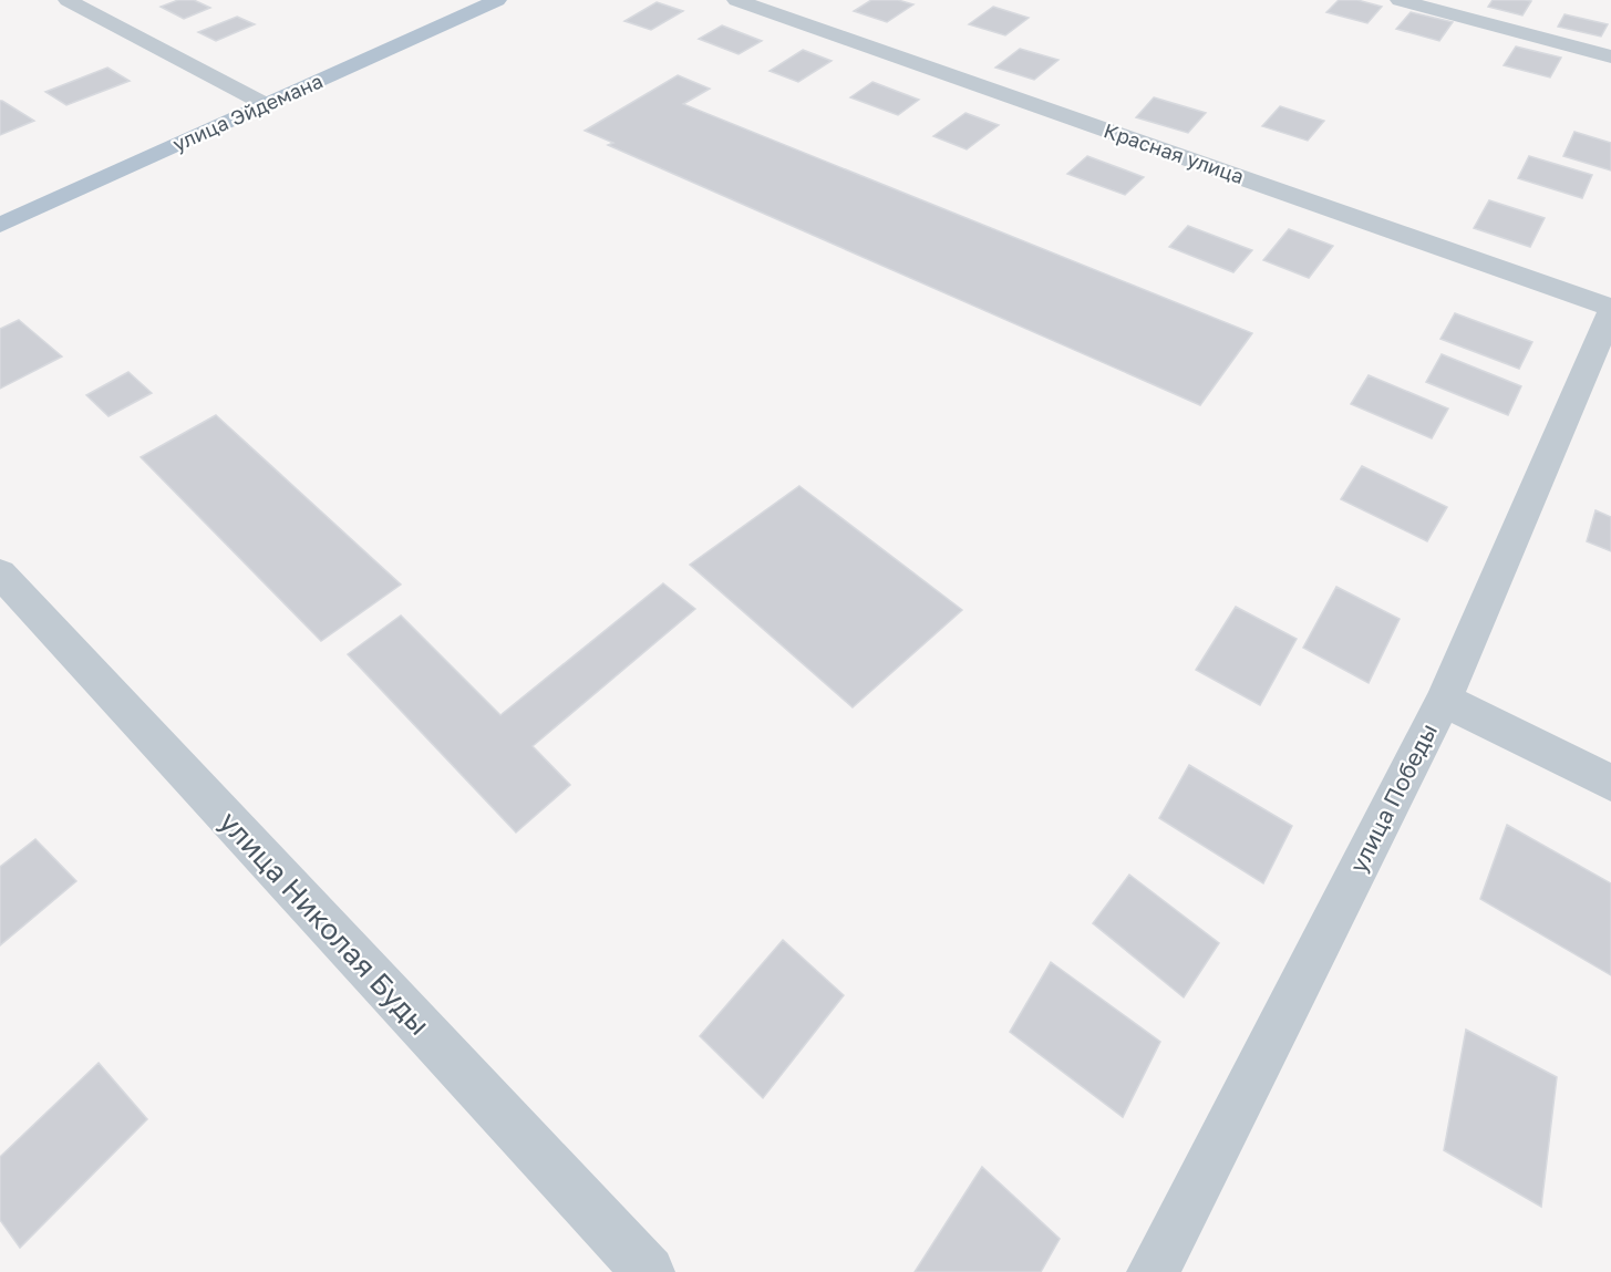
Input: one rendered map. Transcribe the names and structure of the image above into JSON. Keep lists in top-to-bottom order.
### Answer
{
  "streets": {
    "main road": ["улица Эйдемана"],
    "street": ["Красная улица", "улица Победы", "улица Николая Буды"]
  }
}
